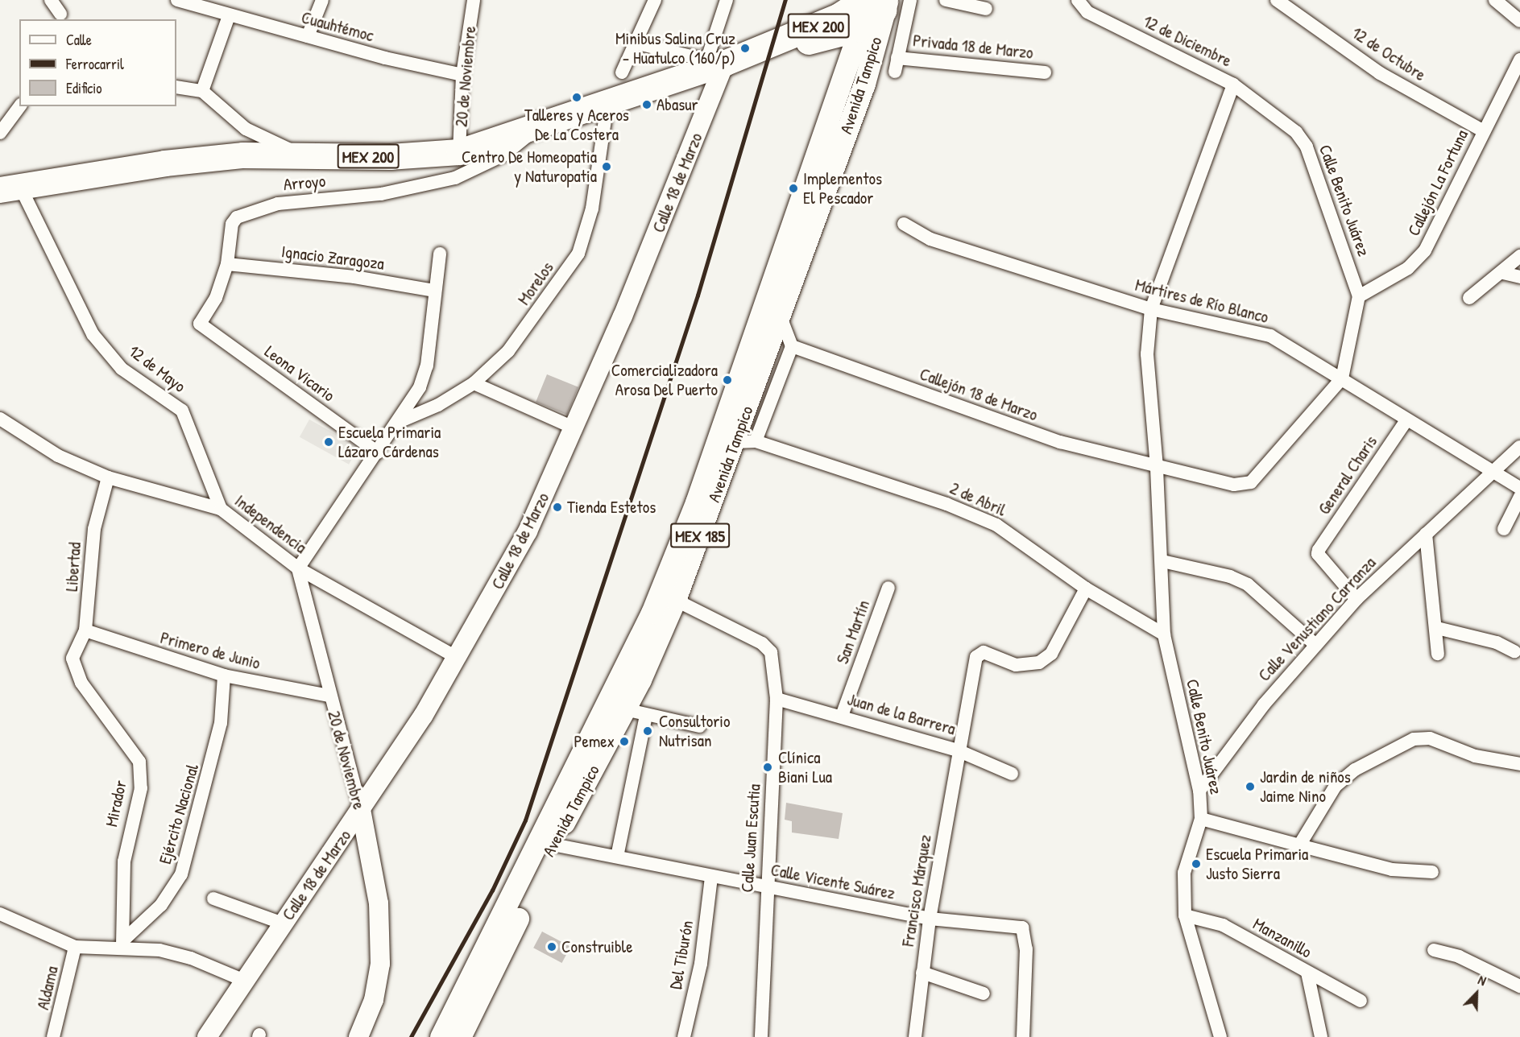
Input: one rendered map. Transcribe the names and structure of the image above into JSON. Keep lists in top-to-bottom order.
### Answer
{
  "streets": {
    "highway": ["MEX 200"],
    "main road": ["Avenida Tampico", "MEX 185"],
    "street": [
      "Cuauhtémoc",
      "12 de Diciembre",
      "Privada 18 de Marzo",
      "12 de Octubre",
      "20 de Noviembre",
      "Arroyo",
      "Calle 18 de Marzo",
      "Callejón La Fortuna",
      "Calle Benito Juárez",
      "Ignacio Zaragoza",
      "Morelos",
      "Mártires de Río Blanco",
      "12 de Mayo",
      "Leona Vicario",
      "Callejón 18 de Marzo",
      "General Charis",
      "2 de Abril",
      "Independencia",
      "Libertad",
      "Calle Venustiano Carranza",
      "San Martín",
      "Primero de Junio",
      "Juan de la Barrera",
      "Mirador",
      "Ejército Nacional",
      "Calle Juan Escutia",
      "Calle Vicente Suárez",
      "Francisco Márquez",
      "Manzanillo",
      "Del Tiburón",
      "Aldama"
    ]
  },
  "crossings": [
    ["MEX 200", "20 de Noviembre"],
    ["MEX 200", "Avenida Tampico"],
    ["MEX 200", "Arroyo"],
    ["MEX 200", "Calle 18 de Marzo"],
    ["MEX 200", "Morelos"],
    ["MEX 200", "12 de Mayo"],
    ["Cuauhtémoc", "20 de Noviembre"],
    ["12 de Diciembre", "Calle Benito Juárez"],
    ["12 de Octubre", "Callejón La Fortuna"],
    ["20 de Noviembre", "Calle 18 de Marzo"],
    ["20 de Noviembre", "Independencia"],
    ["20 de Noviembre", "Primero de Junio"],
    ["Avenida Tampico", "2 de Abril"],
    ["Avenida Tampico", "Calle Juan Escutia"],
    ["Avenida Tampico", "Calle Vicente Suárez"],
    ["Arroyo", "Ignacio Zaragoza"],
    ["Arroyo", "Leona Vicario"],
    ["Calle 18 de Marzo", "Independencia"],
    ["Callejón La Fortuna", "Calle Benito Juárez"],
    ["Calle Benito Juárez", "Mártires de Río Blanco"],
    ["Calle Benito Juárez", "Callejón 18 de Marzo"],
    ["Calle Benito Juárez", "2 de Abril"],
    ["Calle Benito Juárez", "Calle Venustiano Carranza"],
    ["Calle Benito Juárez", "Manzanillo"],
    ["Mártires de Río Blanco", "General Charis"],
    ["Mártires de Río Blanco", "Calle Venustiano Carranza"],
    ["12 de Mayo", "Independencia"],
    ["General Charis", "Calle Venustiano Carranza"],
    ["2 de Abril", "Francisco Márquez"],
    ["Independencia", "Libertad"],
    ["Libertad", "Primero de Junio"],
    ["Libertad", "Mirador"],
    ["San Martín", "Juan de la Barrera"],
    ["Primero de Junio", "Ejército Nacional"],
    ["Juan de la Barrera", "Calle Juan Escutia"],
    ["Juan de la Barrera", "Francisco Márquez"],
    ["Mirador", "Ejército Nacional"],
    ["Calle Juan Escutia", "Calle Vicente Suárez"],
    ["Calle Vicente Suárez", "Francisco Márquez"],
    ["Calle Vicente Suárez", "Del Tiburón"]
  ],
  "places": [
    "Minibus Salina Cruz - Huatulco (160/p)",
    "Talleres y Aceros De La Costera",
    "Abasur",
    "Centro De Homeopatia y Naturopatia",
    "Implementos El Pescador",
    "Comercializadora Arosa Del Puerto",
    "Escuela Primaria Lázaro Cárdenas",
    "Tienda Estetos",
    "Consultorio Nutrisan",
    "Pemex",
    "Clínica Biani Lua",
    "Jardin de niños Jaime Nino",
    "Escuela Primaria Justo Sierra",
    "Construible"
  ],
  "legend": ["Calle", "Ferrocarril", "Edificio"],
  "north": "top right"
}
